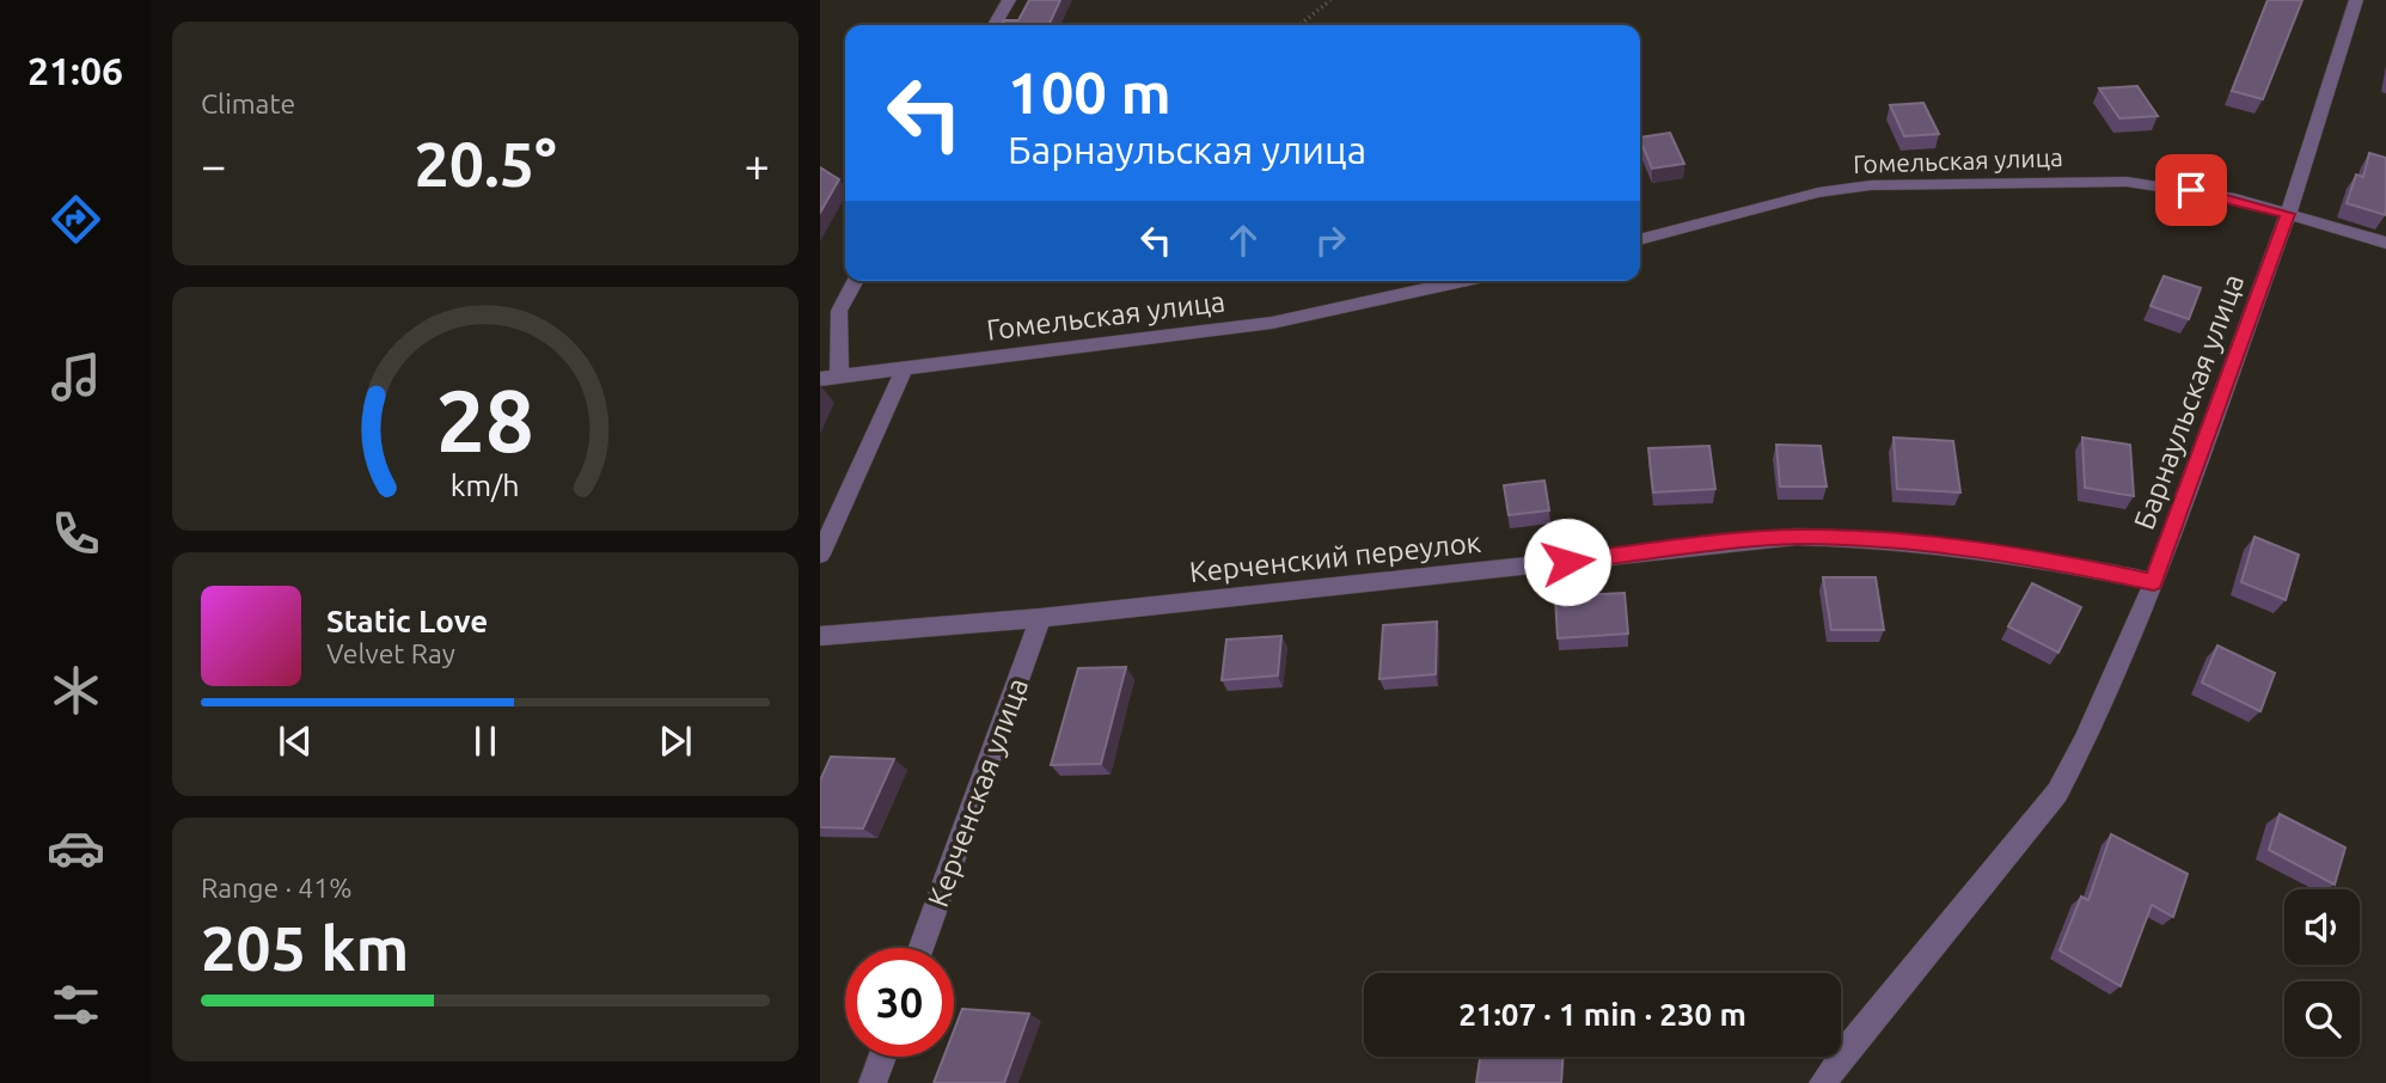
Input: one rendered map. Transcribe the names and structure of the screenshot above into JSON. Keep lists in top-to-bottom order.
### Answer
{
  "streets": {
    "street": [
      "Гомельская улица",
      "Барнаульская улица",
      "Керченский переулок",
      "Керченская улица"
    ]
  },
  "crossings": [
    ["Гомельская улица", "Барнаульская улица"],
    ["Барнаульская улица", "Керченский переулок"],
    ["Керченский переулок", "Керченская улица"]
  ],
  "page": {
    "tabs": "21:06",
    "tile": [
      "Climate",
      ["Range · 41%", "205 km"]
    ],
    "turn": ["100 m", "Барнаульская улица"],
    "heat": ["−", "20.5°", "+"],
    "song": ["Static Love", "Velvet Ray"],
    "limit": "30",
    "trip": "21:07 · 1 min · 230 m",
    "gauge": ["28", "km/h"]
  }
}
